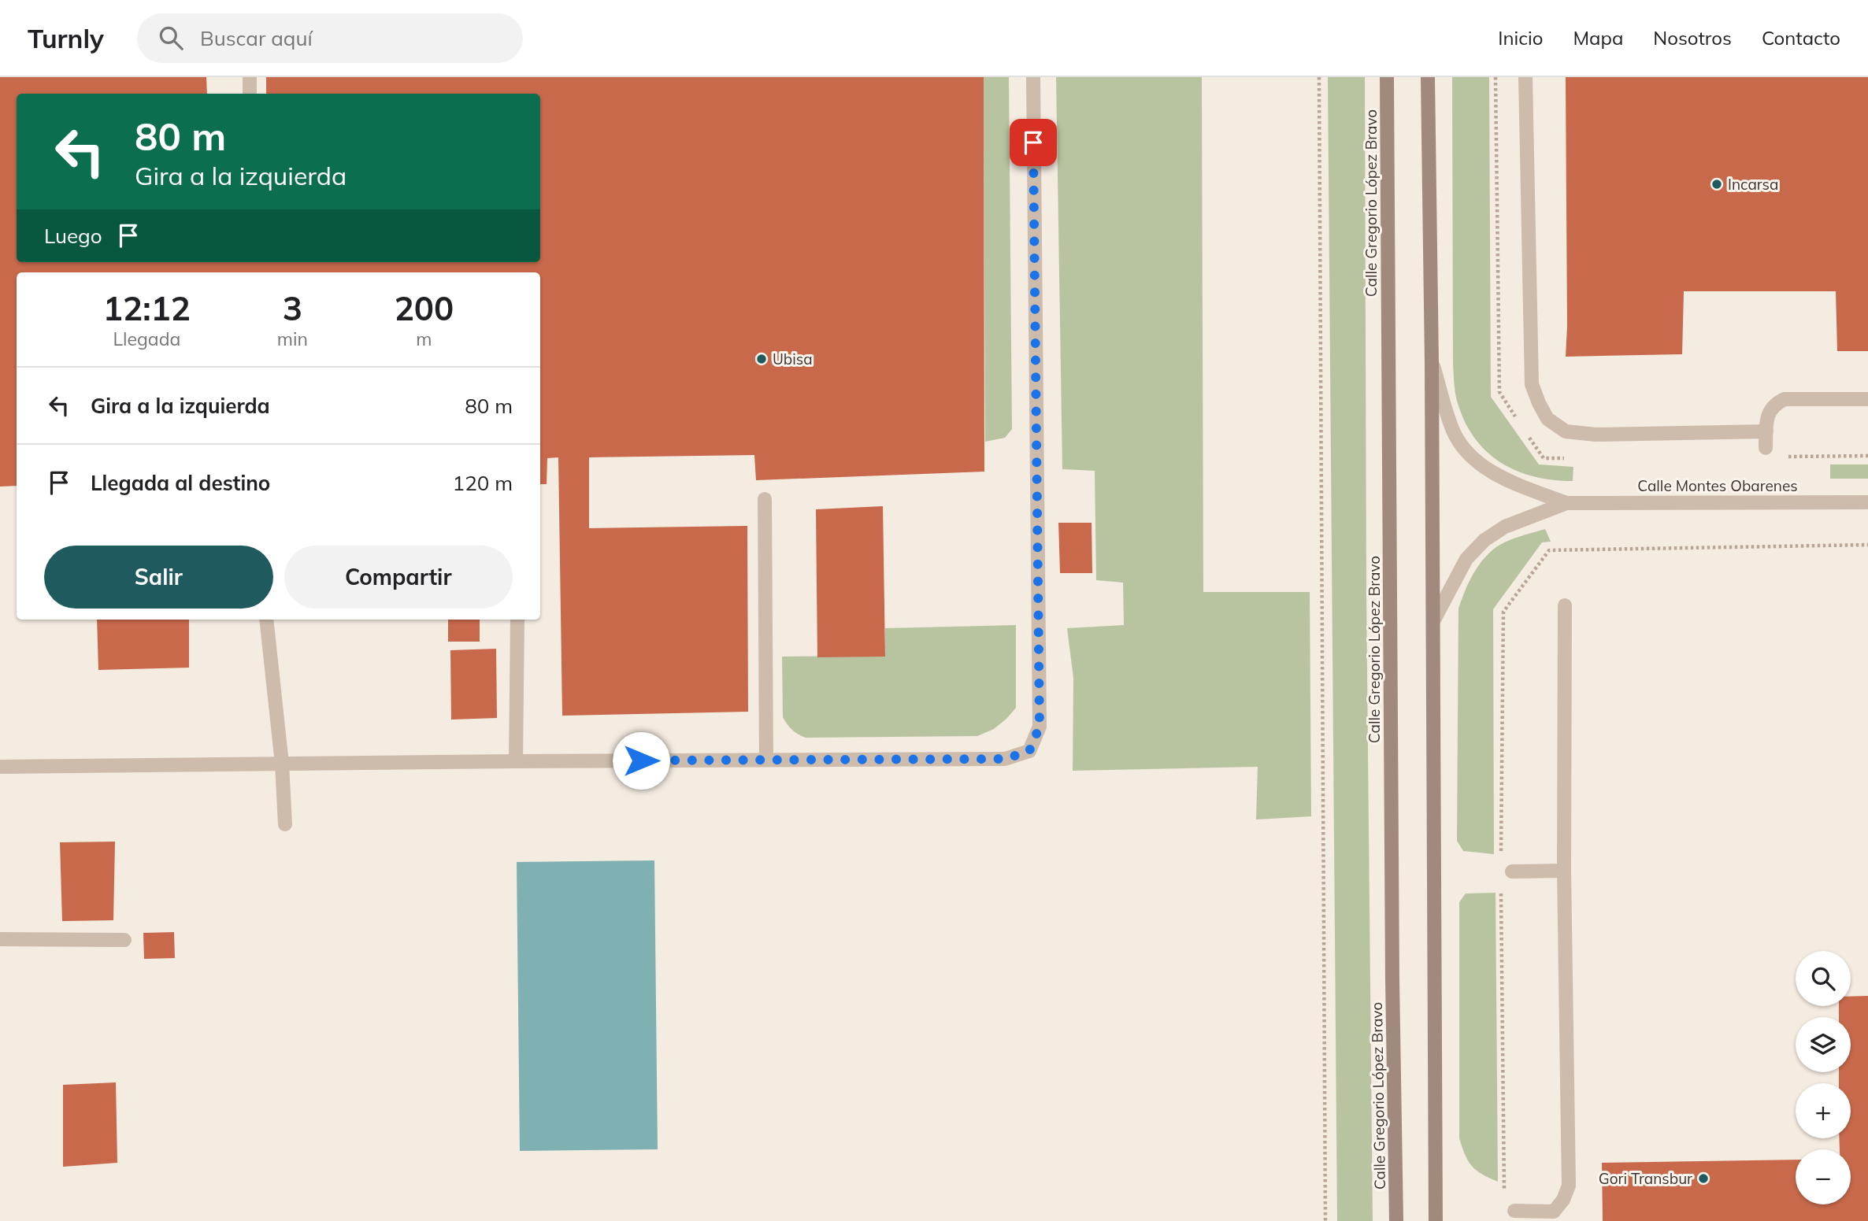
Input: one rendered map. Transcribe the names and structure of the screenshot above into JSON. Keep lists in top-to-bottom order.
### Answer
{
  "streets": {
    "main road": ["Calle Gregorio López Bravo"],
    "street": ["Calle Montes Obarenes"]
  },
  "places": ["Incarsa", "Ubisa", "Gori Transbur"],
  "page": {
    "header": "Turnly",
    "search": "Buscar aquí",
    "nav": [
      "Inicio",
      "Mapa",
      "Nosotros",
      "Contacto"
    ],
    "turn": ["80 m", "Gira a la izquierda"],
    "then": "Luego",
    "eta": [
      "12:12",
      "Llegada",
      "3",
      "min",
      "200",
      "m"
    ],
    "list": [
      {
        "name": "Gira a la izquierda",
        "value": "80 m"
      },
      {
        "name": "Llegada al destino",
        "value": "120 m"
      }
    ],
    "buttons": ["Salir", "Compartir"],
    "map_buttons": ["+", "−"]
  }
}
